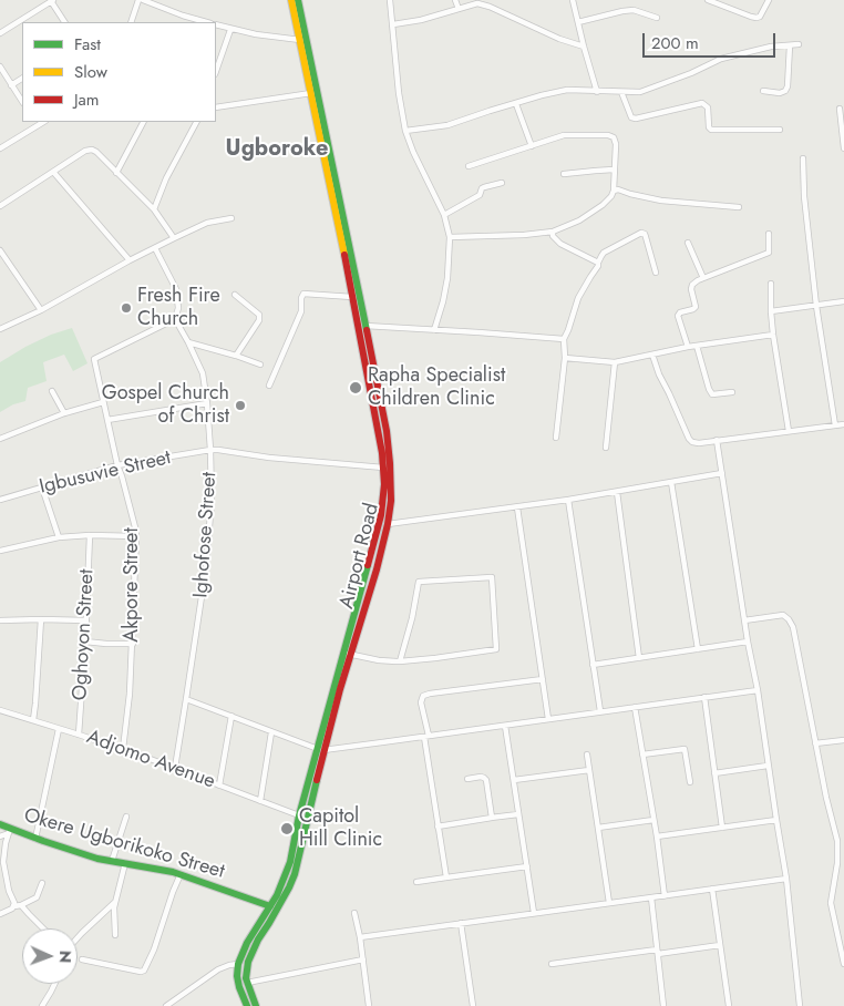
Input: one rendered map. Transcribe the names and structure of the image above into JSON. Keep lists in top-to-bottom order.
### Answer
{
  "streets": {
    "main road": ["Airport Road", "Okere Ugborikoko Street"],
    "street": [
      "Igbusuvie Street",
      "Ighofose Street",
      "Akpore Street",
      "Oghoyon Street",
      "Adjomo Avenue"
    ]
  },
  "crossings": [
    ["Igbusuvie Street", "Ighofose Street"],
    ["Igbusuvie Street", "Airport Road"],
    ["Igbusuvie Street", "Akpore Street"],
    ["Ighofose Street", "Akpore Street"],
    ["Ighofose Street", "Adjomo Avenue"],
    ["Airport Road", "Adjomo Avenue"],
    ["Airport Road", "Okere Ugborikoko Street"],
    ["Akpore Street", "Adjomo Avenue"],
    ["Oghoyon Street", "Adjomo Avenue"]
  ],
  "districts": ["Ugboroke"],
  "places": [
    "Fresh Fire Church",
    "Rapha Specialist Children Clinic",
    "Gospel Church of Christ",
    "Capitol Hill Clinic"
  ],
  "legend": ["Fast", "Slow", "Jam"],
  "scale_bar": "200 m",
  "north": "right"
}
